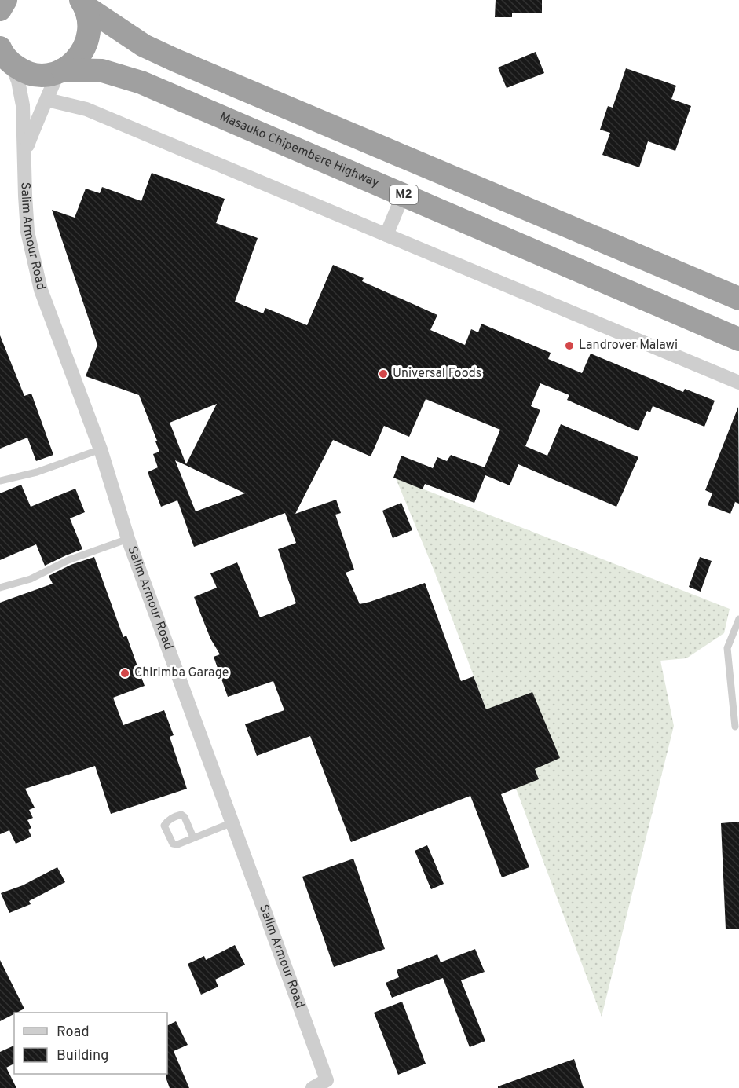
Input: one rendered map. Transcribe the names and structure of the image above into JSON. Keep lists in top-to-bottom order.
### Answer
{
  "streets": {
    "highway": ["Masauko Chipembere Highway", "M2"],
    "street": ["Salim Armour Road"]
  },
  "crossings": [
    ["Masauko Chipembere Highway", "M2"],
    ["Masauko Chipembere Highway", "Salim Armour Road"],
    ["M2", "Salim Armour Road"]
  ],
  "places": ["Landrover Malawi", "Universal Foods", "Chirimba Garage"],
  "legend": ["Road", "Building"]
}
